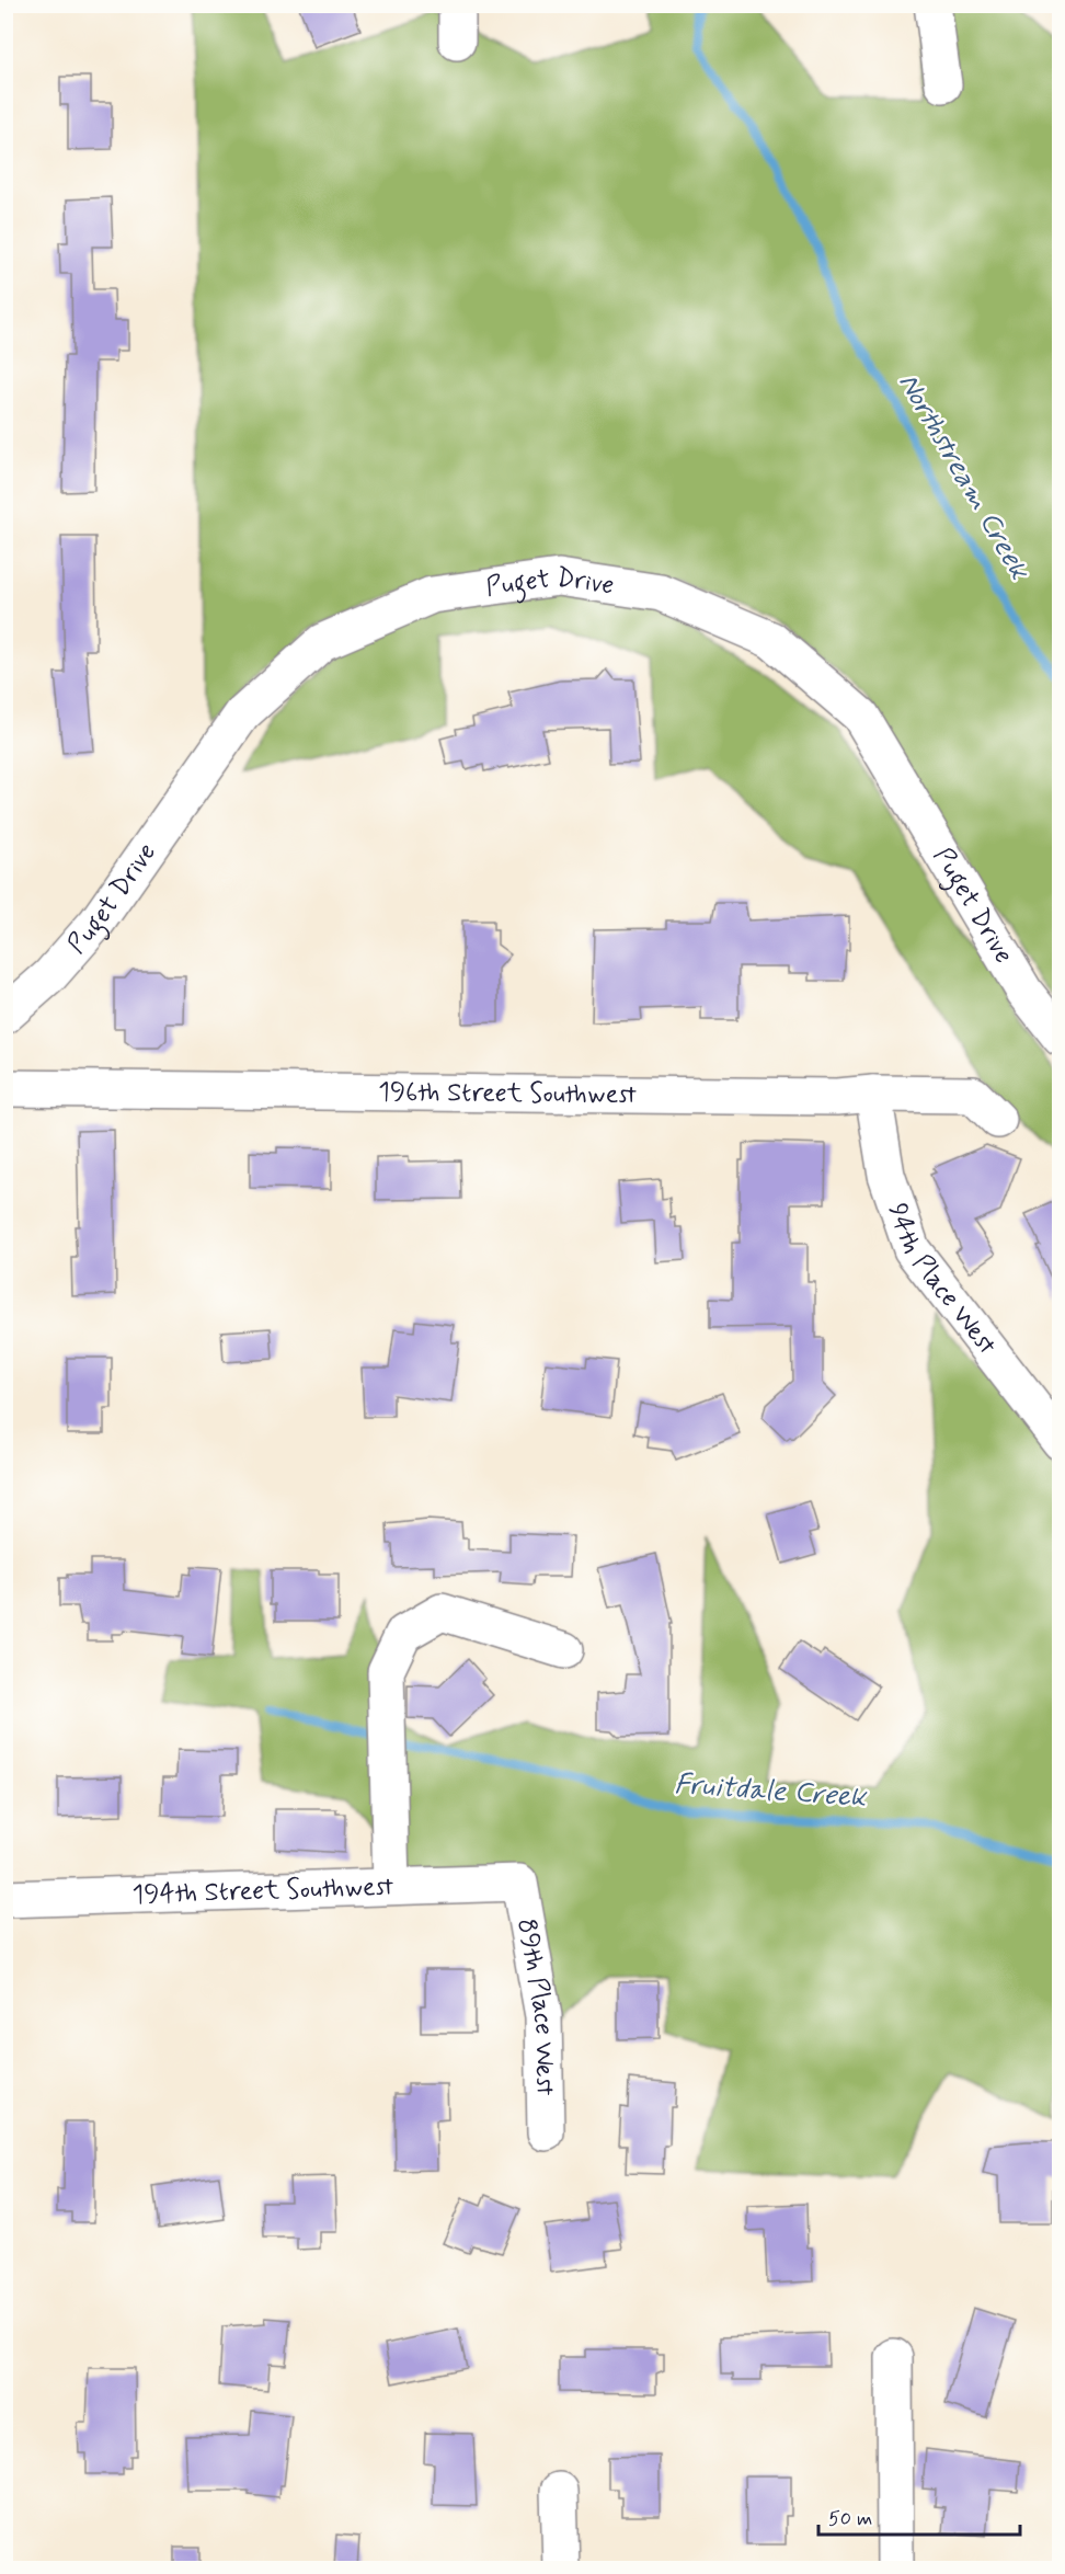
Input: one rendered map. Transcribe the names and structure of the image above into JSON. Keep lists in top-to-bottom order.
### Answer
{
  "streets": {
    "street": [
      "Puget Drive",
      "196th Street Southwest",
      "94th Place West",
      "194th Street Southwest",
      "89th Place West"
    ]
  },
  "crossings": [
    ["196th Street Southwest", "94th Place West"],
    ["194th Street Southwest", "89th Place West"]
  ],
  "water": ["Northstream Creek", "Fruitdale Creek"],
  "scale_bar": "50 m"
}
